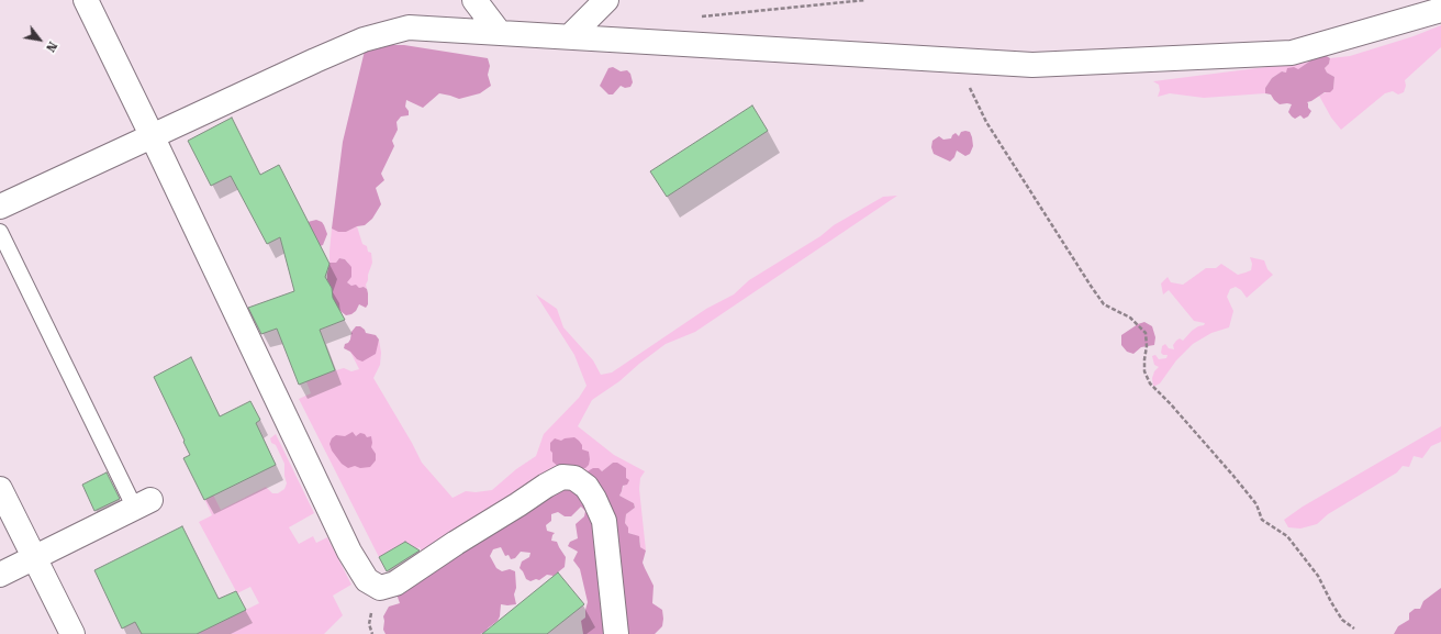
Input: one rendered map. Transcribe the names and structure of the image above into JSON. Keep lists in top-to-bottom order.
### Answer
{
  "north": "bottom right"
}
